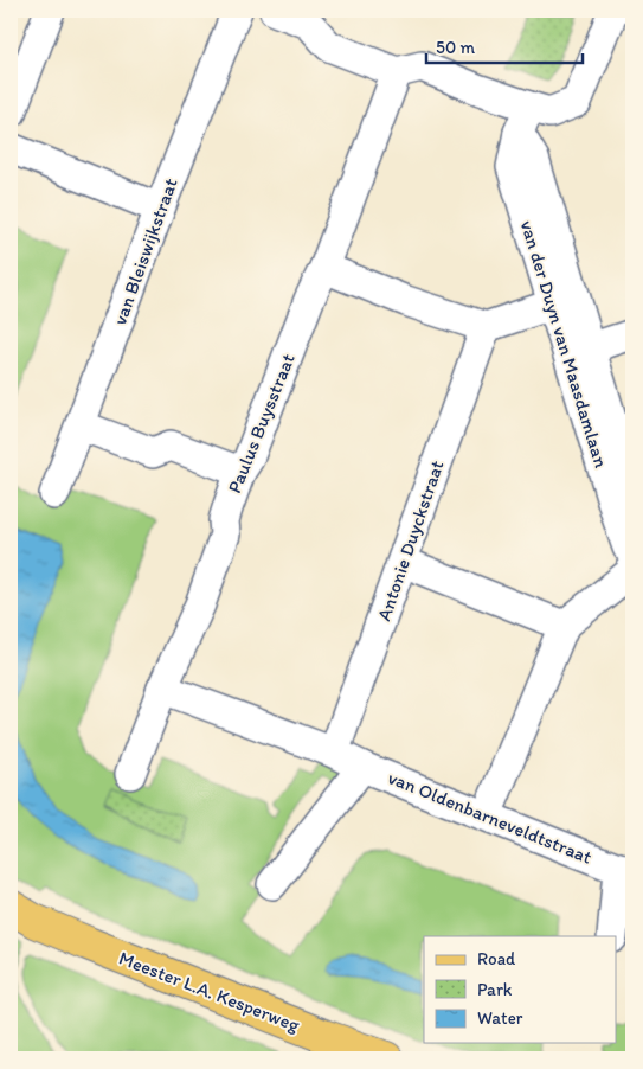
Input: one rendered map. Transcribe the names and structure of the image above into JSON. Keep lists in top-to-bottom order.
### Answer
{
  "streets": {
    "main road": ["Meester L.A. Kesperweg"],
    "street": [
      "van Bleiswijkstraat",
      "van der Duyn van Maasdamlaan",
      "Paulus Buysstraat",
      "Antonie Duyckstraat",
      "van Oldenbarneveldtstraat"
    ]
  },
  "crossings": [
    ["Paulus Buysstraat", "van Oldenbarneveldtstraat"],
    ["Antonie Duyckstraat", "van Oldenbarneveldtstraat"]
  ],
  "legend": ["Road", "Park", "Water"],
  "scale_bar": "50 m"
}
